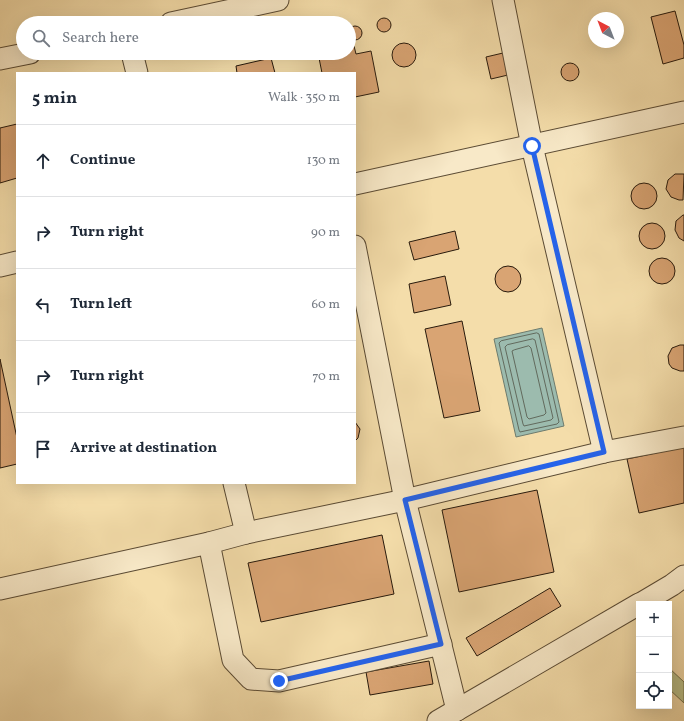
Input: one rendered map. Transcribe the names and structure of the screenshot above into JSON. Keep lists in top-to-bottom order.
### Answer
{
  "north": "top left",
  "page": {
    "search": "Search here",
    "heading": ["5 min", "Walk · 350 m"],
    "list": [
      ["Continue", "130 m"],
      ["Turn right", "90 m"],
      ["Turn left", "60 m"],
      ["Turn right", "70 m"],
      "Arrive at destination"
    ],
    "map_buttons": ["+", "−"]
  }
}
